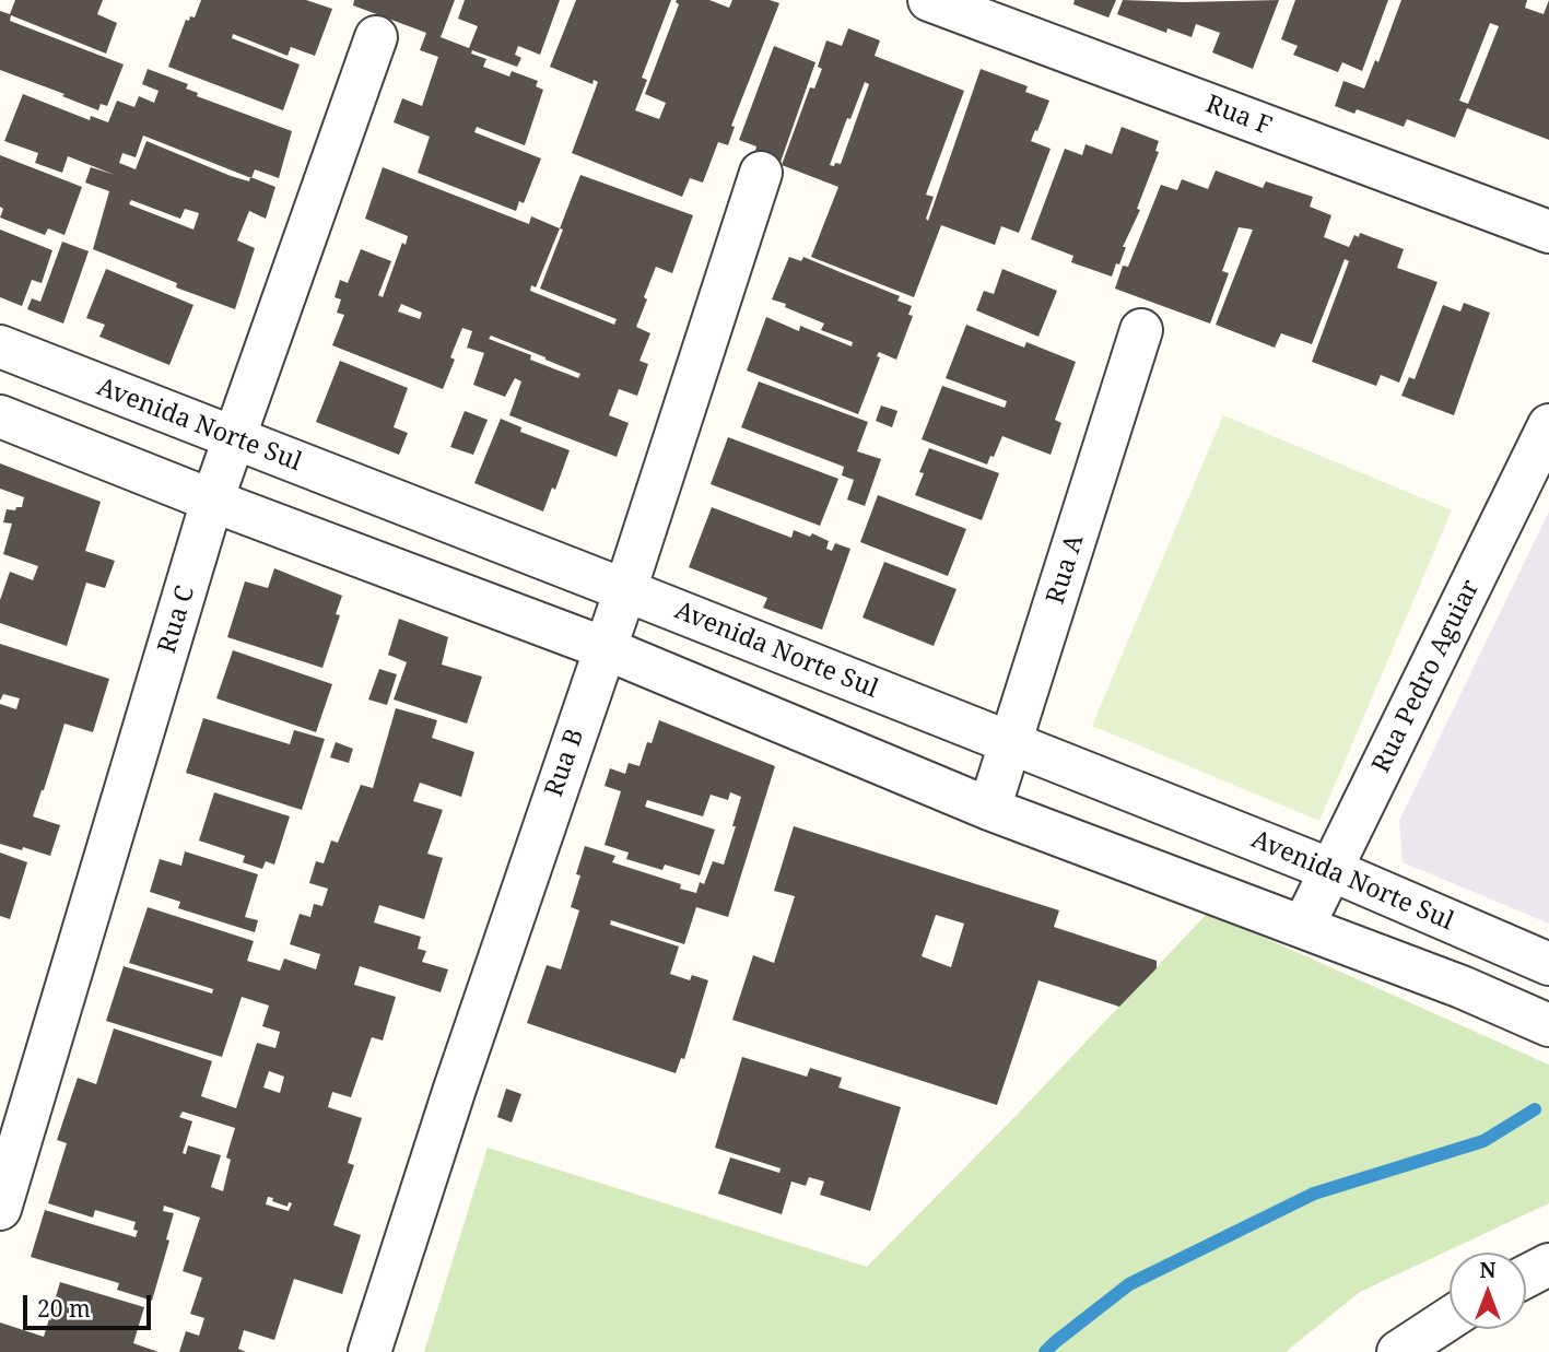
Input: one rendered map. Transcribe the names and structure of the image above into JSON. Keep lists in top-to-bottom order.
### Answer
{
  "streets": {
    "street": [
      "Rua F",
      "Avenida Norte Sul",
      "Rua A",
      "Rua C",
      "Rua Pedro Aguiar",
      "Rua B"
    ]
  },
  "crossings": [
    ["Avenida Norte Sul", "Rua A"],
    ["Avenida Norte Sul", "Rua C"],
    ["Avenida Norte Sul", "Rua Pedro Aguiar"],
    ["Avenida Norte Sul", "Rua B"]
  ],
  "scale_bar": "20 m",
  "north": "top"
}
